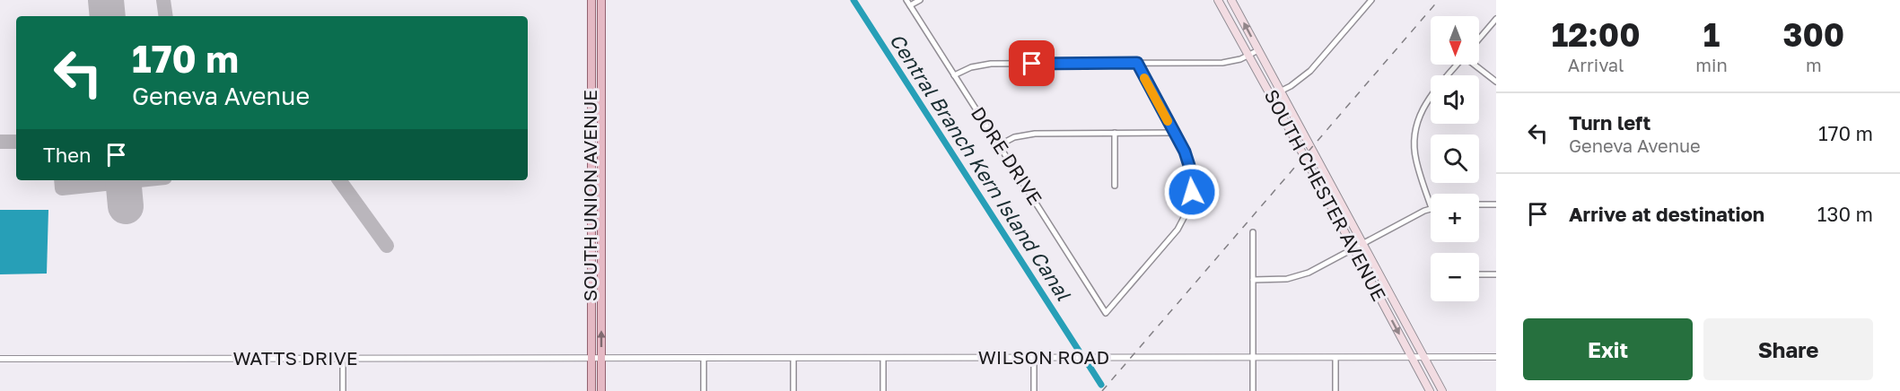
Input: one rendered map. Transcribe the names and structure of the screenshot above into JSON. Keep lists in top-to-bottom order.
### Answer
{
  "streets": {
    "main road": ["SOUTH UNION AVENUE", "SOUTH CHESTER AVENUE"],
    "street": ["DORE DRIVE", "WILSON ROAD", "WATTS DRIVE"]
  },
  "crossings": [
    ["SOUTH UNION AVENUE", "WILSON ROAD"],
    ["SOUTH UNION AVENUE", "WATTS DRIVE"],
    ["SOUTH CHESTER AVENUE", "WILSON ROAD"],
    ["WILSON ROAD", "WATTS DRIVE"]
  ],
  "water": ["Central Branch Kern Island Canal"],
  "north": "bottom",
  "page": {
    "eta": [
      "12:00",
      "Arrival",
      "1",
      "min",
      "300",
      "m"
    ],
    "map_buttons": ["+", "−"],
    "turn": ["170 m", "Geneva Avenue"],
    "list": [
      {
        "name": "Turn left",
        "note": "Geneva Avenue",
        "value": "170 m"
      },
      {
        "name": "Arrive at destination",
        "value": "130 m"
      }
    ],
    "then": "Then",
    "buttons": ["Exit", "Share"]
  }
}
